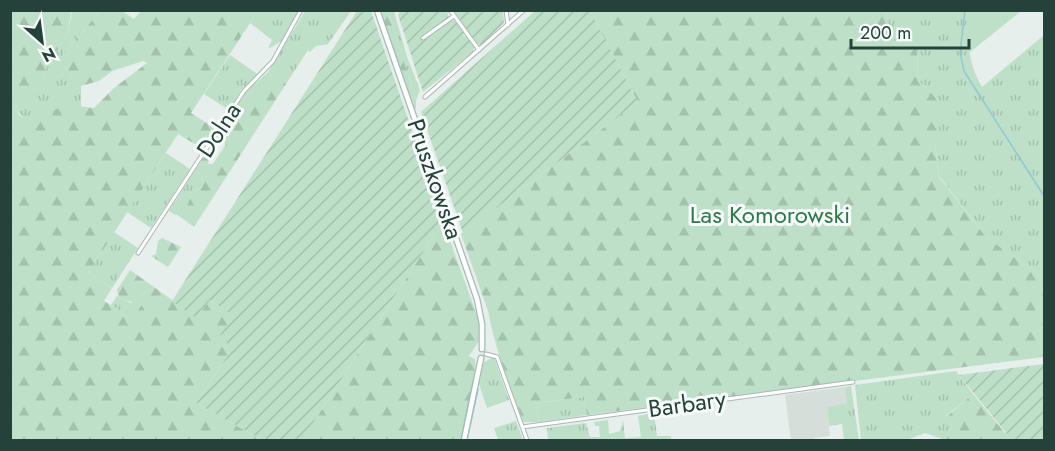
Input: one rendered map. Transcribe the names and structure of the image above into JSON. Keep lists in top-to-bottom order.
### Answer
{
  "streets": {
    "street": ["Dolna", "Pruszkowska", "Barbary"]
  },
  "parks": ["Las Komorowski"],
  "scale_bar": "200 m",
  "north": "bottom right"
}
